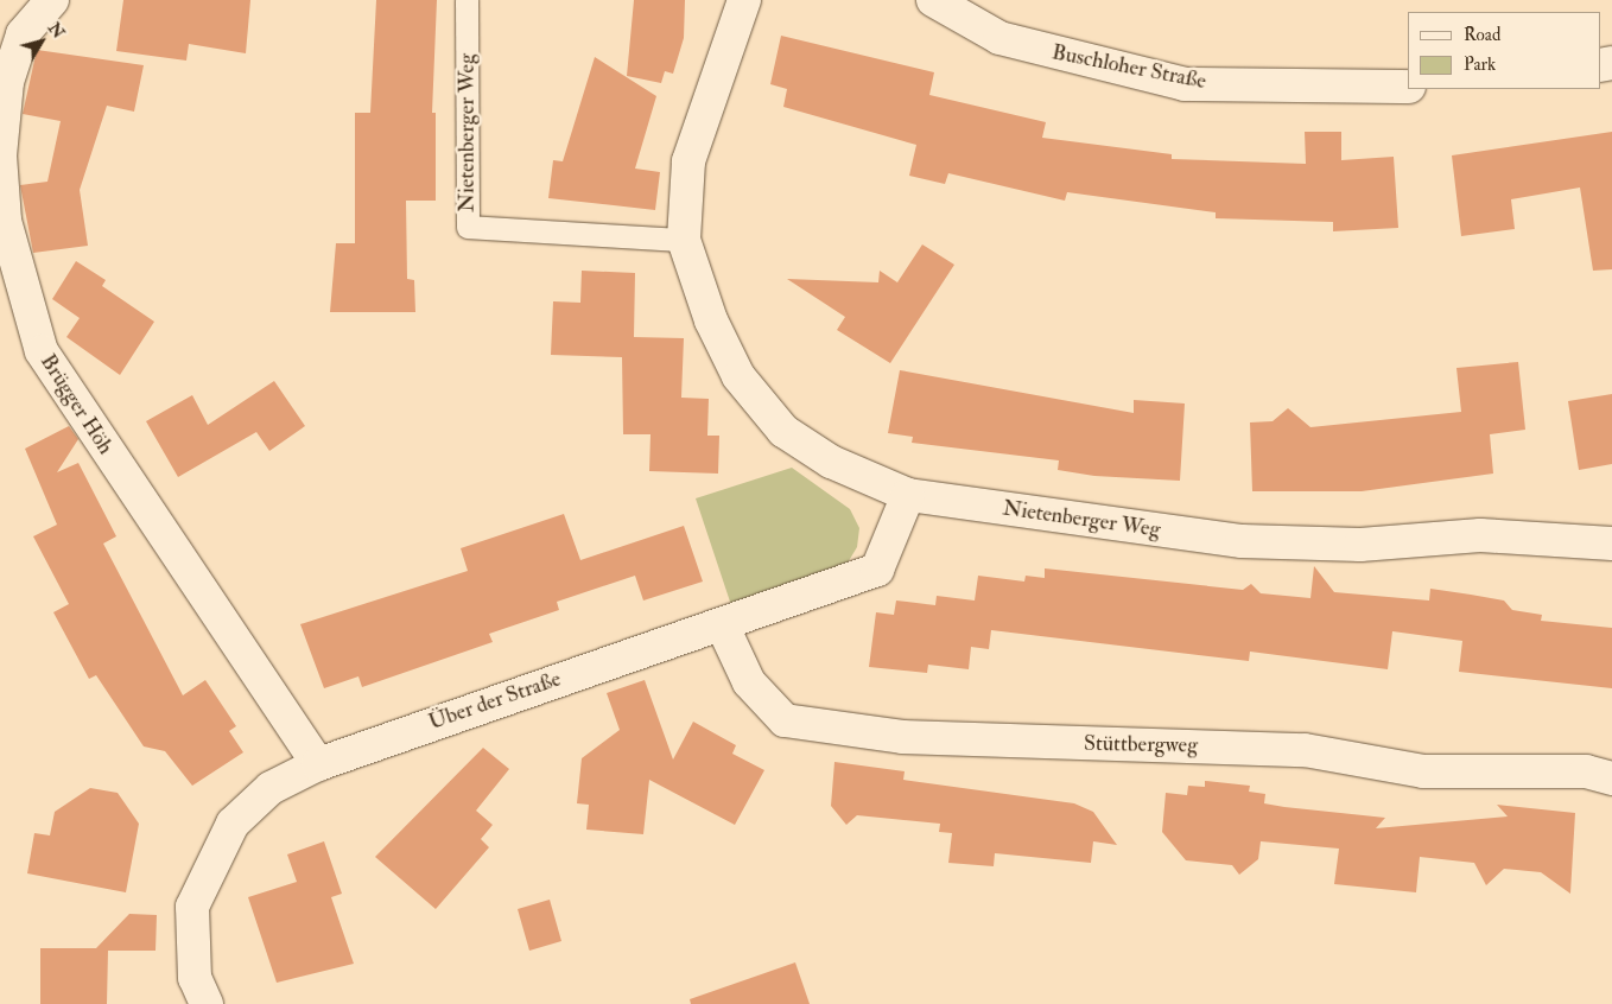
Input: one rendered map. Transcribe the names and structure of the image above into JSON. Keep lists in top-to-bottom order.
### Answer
{
  "streets": {
    "street": [
      "Buschloher Straße",
      "Nietenberger Weg",
      "Brügger Höh",
      "Über der Straße",
      "Stüttbergweg"
    ]
  },
  "crossings": [
    ["Nietenberger Weg", "Über der Straße"],
    ["Brügger Höh", "Über der Straße"],
    ["Über der Straße", "Stüttbergweg"]
  ],
  "legend": ["Road", "Park"],
  "north": "top right"
}
